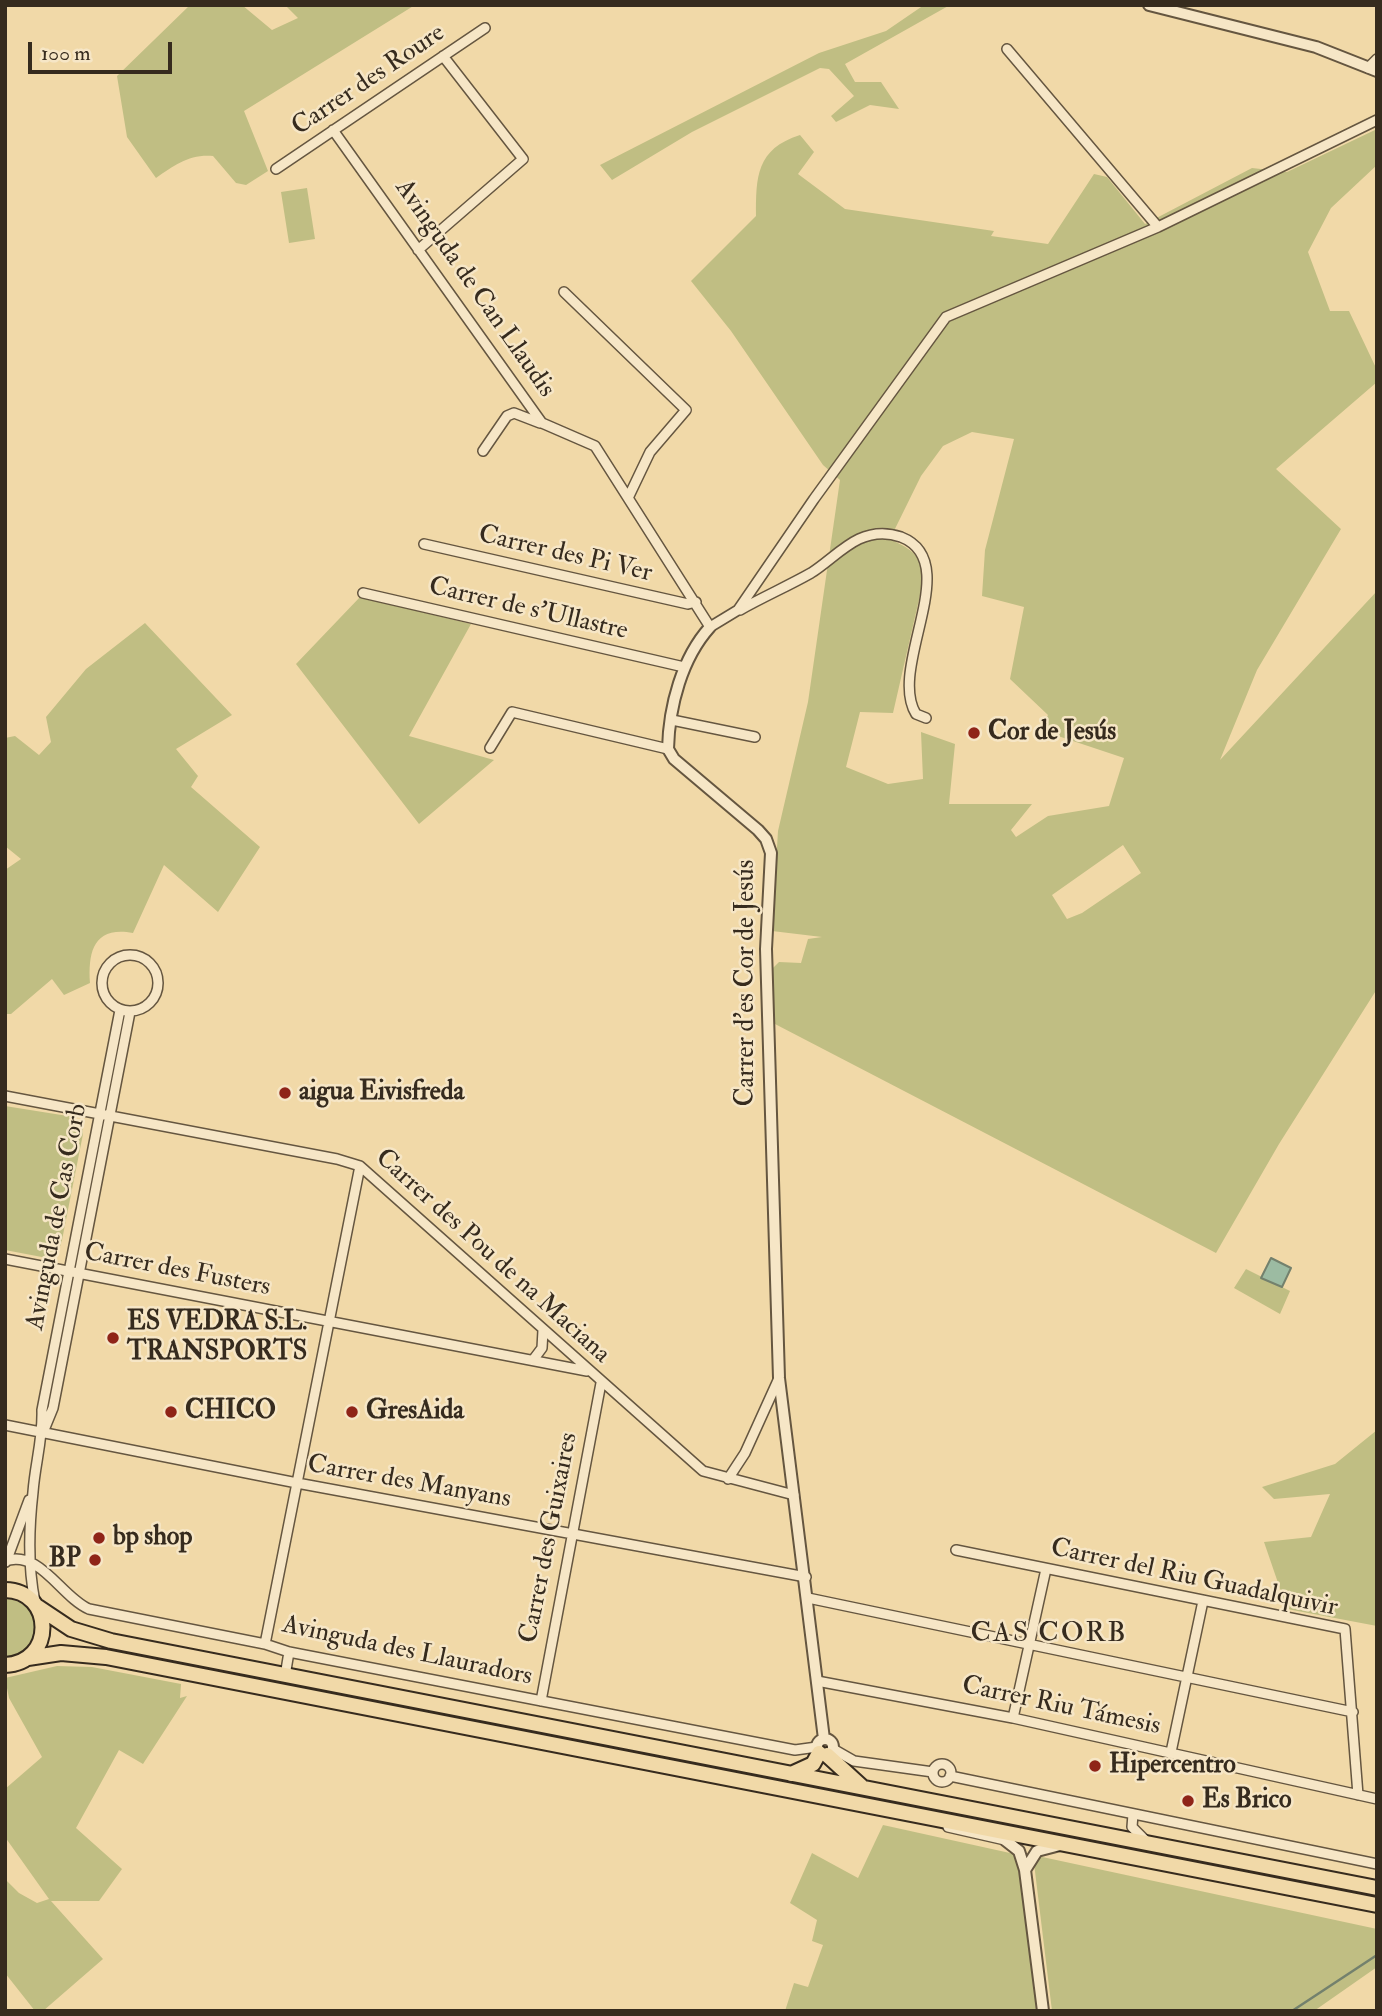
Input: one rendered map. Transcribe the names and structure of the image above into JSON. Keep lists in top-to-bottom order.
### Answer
{
  "streets": {
    "street": [
      "Carrer des Roure",
      "Avinguda de Can Llaudis",
      "Carrer des Pi Ver",
      "Carrer de s'Ullastre",
      "Carrer d'es Cor de Jesús",
      "Avinguda de Cas Corb",
      "Carrer des Pou de na Maciana",
      "Carrer des Fusters",
      "Carrer des Manyans",
      "Carrer des Guixaires",
      "Carrer del Riu Guadalquivir",
      "Avinguda des Llauradors",
      "Carrer Riu Támesis"
    ]
  },
  "crossings": [
    ["Carrer des Roure", "Avinguda de Can Llaudis"],
    ["Avinguda de Can Llaudis", "Carrer des Pi Ver"],
    ["Carrer d'es Cor de Jesús", "Carrer des Pou de na Maciana"],
    ["Carrer d'es Cor de Jesús", "Carrer des Manyans"],
    ["Carrer d'es Cor de Jesús", "Carrer Riu Támesis"],
    ["Avinguda de Cas Corb", "Carrer des Pou de na Maciana"],
    ["Avinguda de Cas Corb", "Carrer des Fusters"],
    ["Avinguda de Cas Corb", "Carrer des Manyans"],
    ["Carrer des Pou de na Maciana", "Carrer des Fusters"],
    ["Carrer des Pou de na Maciana", "Carrer des Guixaires"],
    ["Carrer des Manyans", "Carrer des Guixaires"],
    ["Carrer des Guixaires", "Avinguda des Llauradors"],
    ["Carrer del Riu Guadalquivir", "Carrer Riu Támesis"]
  ],
  "districts": ["CAS CORB"],
  "places": [
    "Cor de Jesús",
    "aigua Eivisfreda",
    "ES VEDRA S.L. TRANSPORTS",
    "CHICO",
    "GresAida",
    "bp shop",
    "BP",
    "Hipercentro",
    "Es Brico"
  ],
  "scale_bar": "100 m"
}
